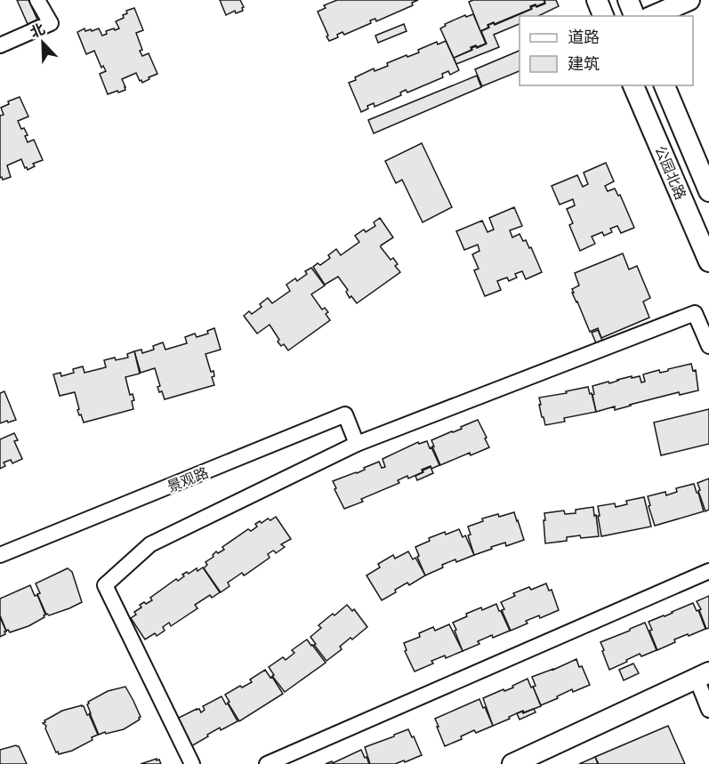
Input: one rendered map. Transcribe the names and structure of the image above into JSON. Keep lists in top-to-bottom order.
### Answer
{
  "streets": {
    "main road": ["公园北路"],
    "street": ["景观路"]
  },
  "legend": ["道路", "建筑"],
  "north": "top left"
}
